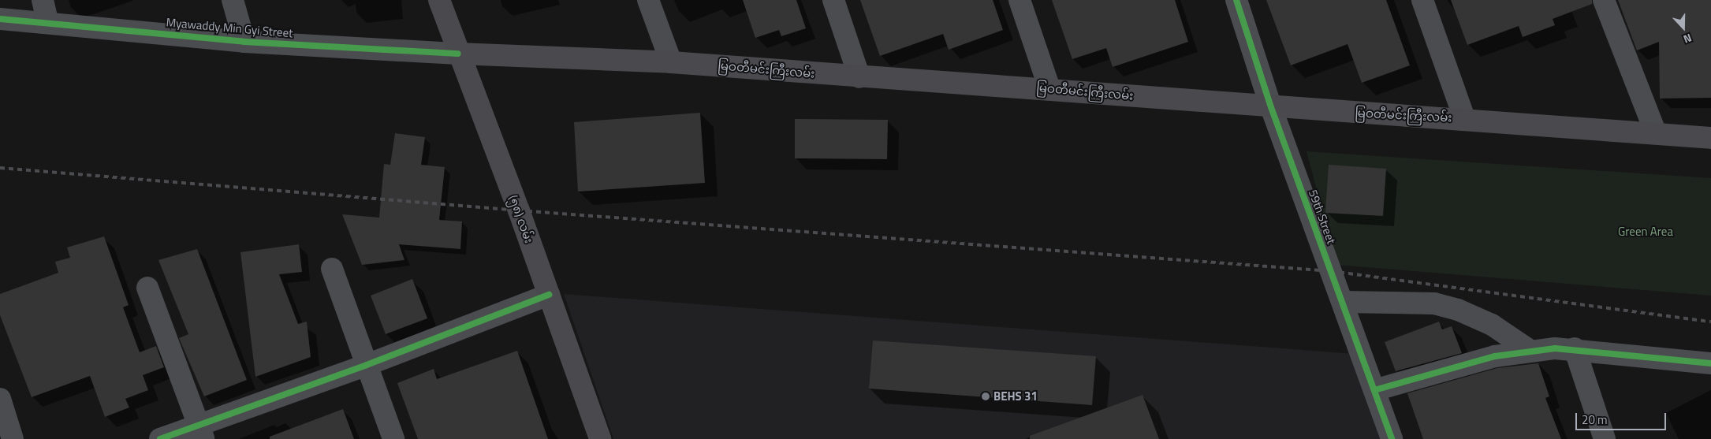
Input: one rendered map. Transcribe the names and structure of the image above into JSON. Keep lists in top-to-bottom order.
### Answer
{
  "streets": {
    "main road": ["မြဝတီမင်းကြီးလမ်း", "(၅၈) လမ်း"],
    "street": ["Myawaddy Min Gyi Street", "59th Street"]
  },
  "crossings": [
    ["Myawaddy Min Gyi Street", "မြဝတီမင်းကြီးလမ်း"],
    ["Myawaddy Min Gyi Street", "(၅၈) လမ်း"],
    ["မြဝတီမင်းကြီးလမ်း", "59th Street"],
    ["မြဝတီမင်းကြီးလမ်း", "(၅၈) လမ်း"]
  ],
  "parks": ["Green Area"],
  "places": ["BEHS 31"],
  "scale_bar": "20 m",
  "north": "bottom"
}
